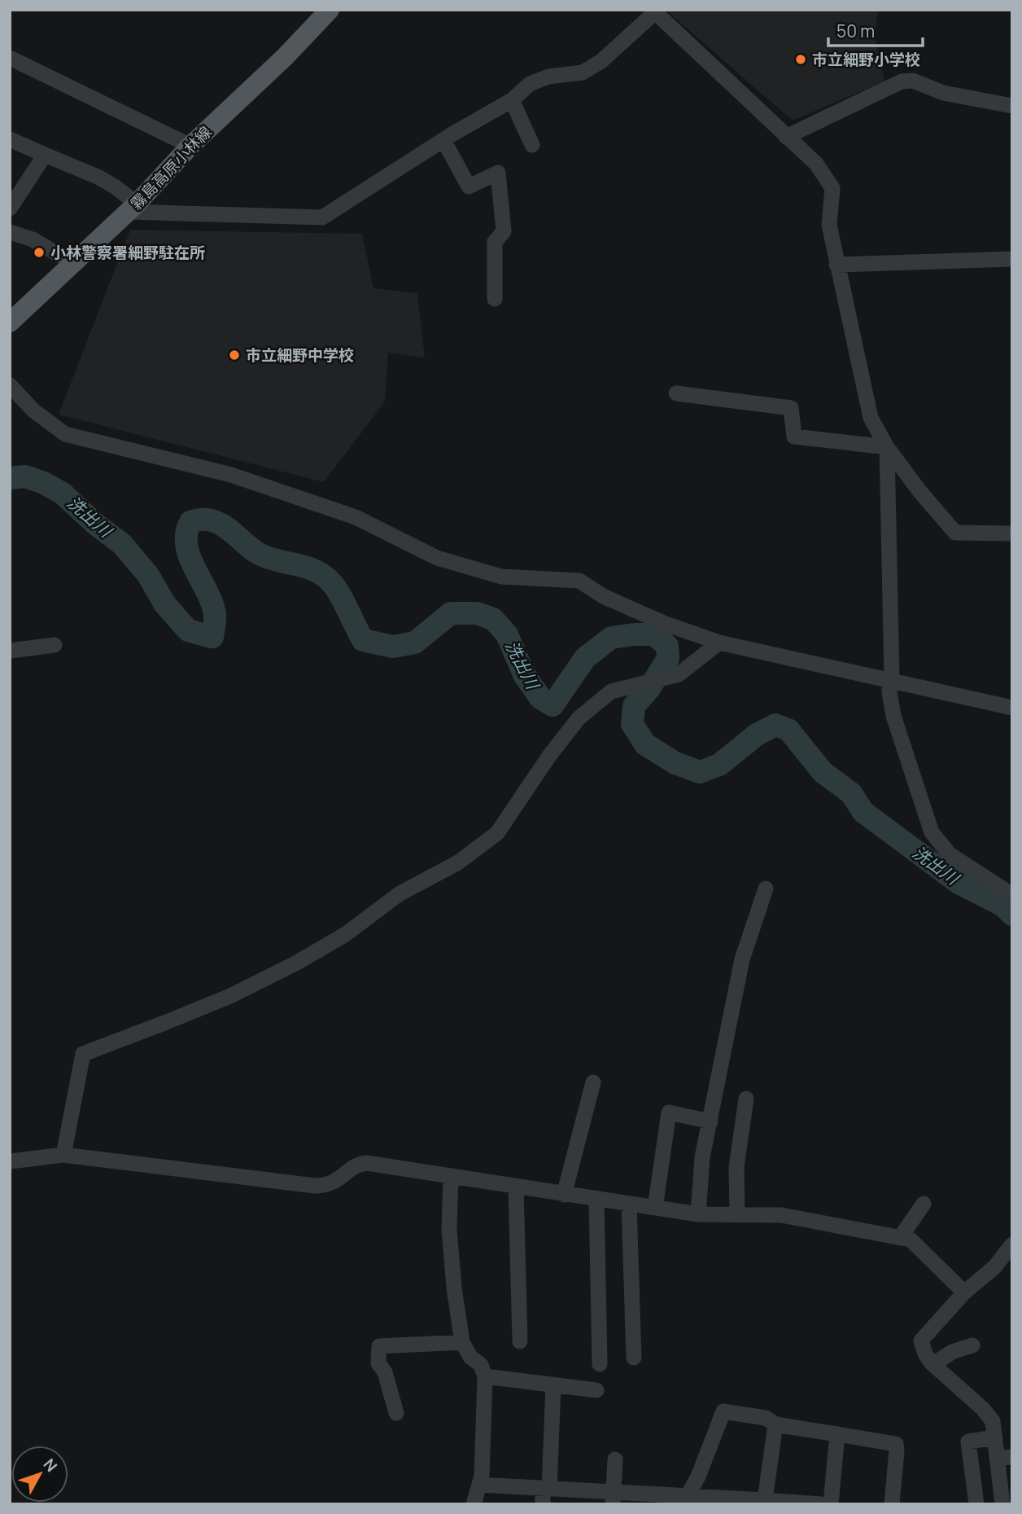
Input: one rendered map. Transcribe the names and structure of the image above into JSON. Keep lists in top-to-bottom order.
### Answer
{
  "streets": {
    "main road": ["霧島高原小林線"]
  },
  "water": ["洗出川"],
  "places": ["市立細野小学校", "小林警察署細野駐在所", "市立細野中学校"],
  "scale_bar": "50 m",
  "north": "top right"
}
